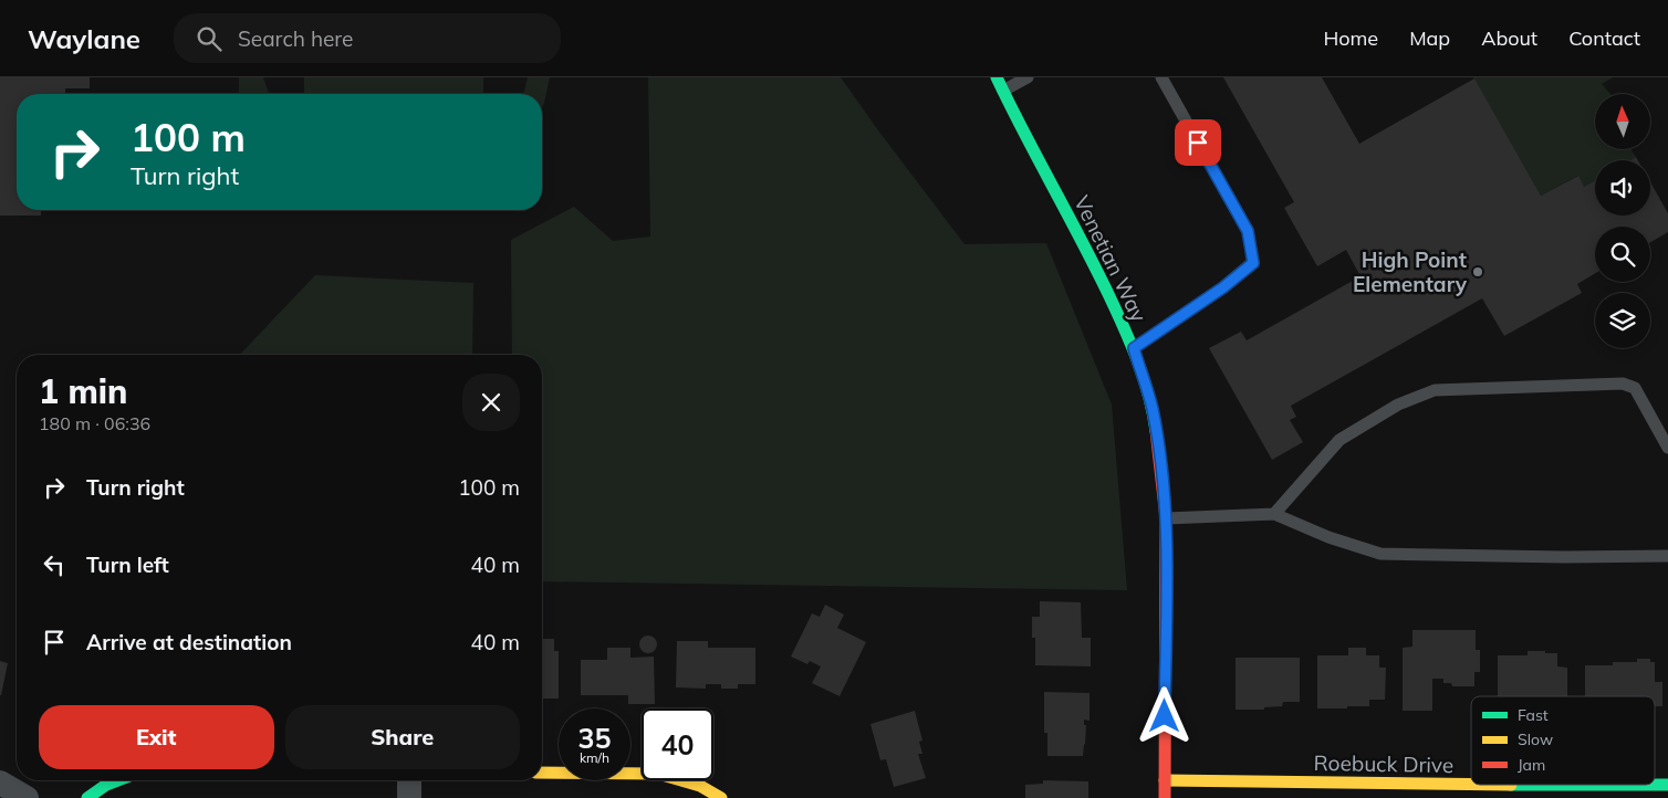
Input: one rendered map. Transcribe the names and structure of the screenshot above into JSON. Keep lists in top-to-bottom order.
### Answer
{
  "streets": {
    "street": ["Venetian Way", "Roebuck Drive"]
  },
  "crossings": [
    ["Venetian Way", "Roebuck Drive"]
  ],
  "places": ["High Point Elementary"],
  "legend": ["Fast", "Slow", "Jam"],
  "north": "top",
  "page": {
    "header": "Waylane",
    "search": "Search here",
    "nav": [
      "Home",
      "Map",
      "About",
      "Contact"
    ],
    "turn": ["100 m", "Turn right"],
    "heading": ["1 min", "180 m · 06:36"],
    "list": [
      {
        "name": "Turn right",
        "value": "100 m"
      },
      {
        "name": "Turn left",
        "value": "40 m"
      },
      {
        "name": "Arrive at destination",
        "value": "40 m"
      }
    ],
    "buttons": ["Exit", "Share"],
    "speed": "35 km/h",
    "limit": "40"
  }
}
